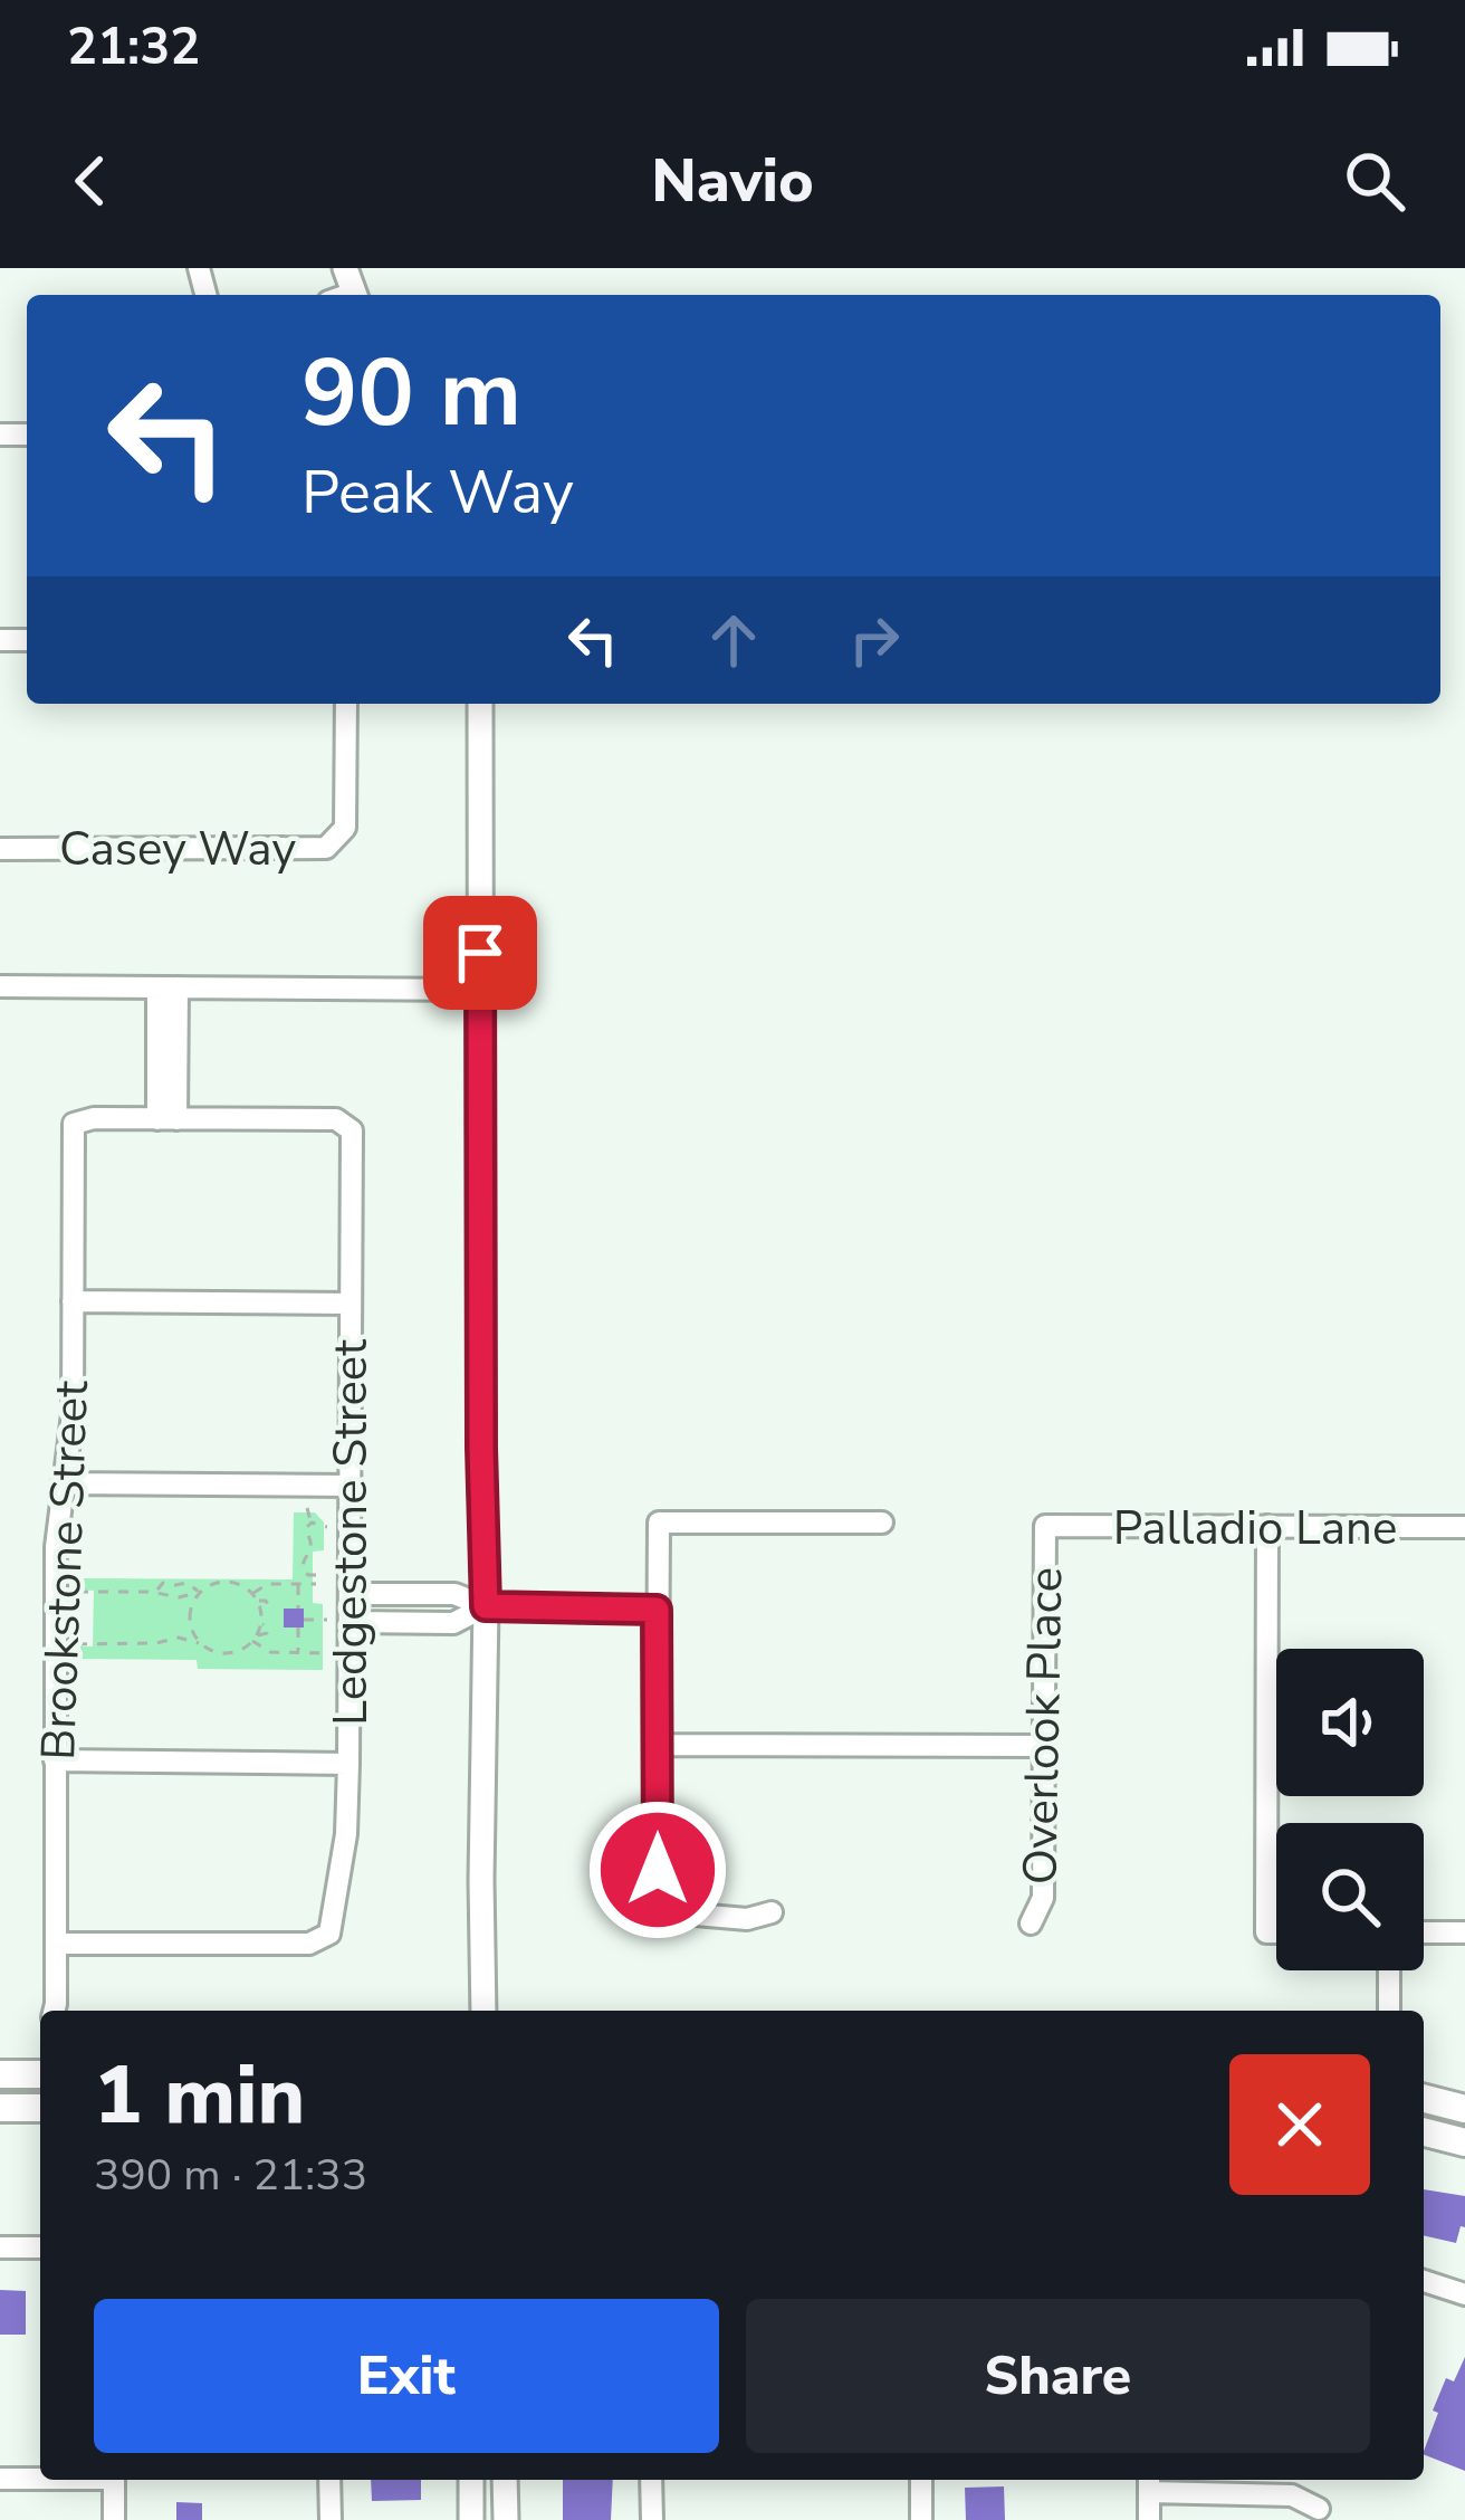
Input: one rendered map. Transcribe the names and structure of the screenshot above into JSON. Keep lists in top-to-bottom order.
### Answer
{
  "streets": {
    "street": [
      "Casey Way",
      "Palladio Lane",
      "Ledgestone Street",
      "Brookstone Street",
      "Overlook Place"
    ]
  },
  "crossings": [
    ["Palladio Lane", "Overlook Place"],
    ["Ledgestone Street", "Brookstone Street"]
  ],
  "page": {
    "status": "21:32",
    "header": "Navio",
    "turn": ["90 m", "Peak Way"],
    "heading": ["1 min", "390 m · 21:33"],
    "buttons": ["Exit", "Share"]
  }
}
